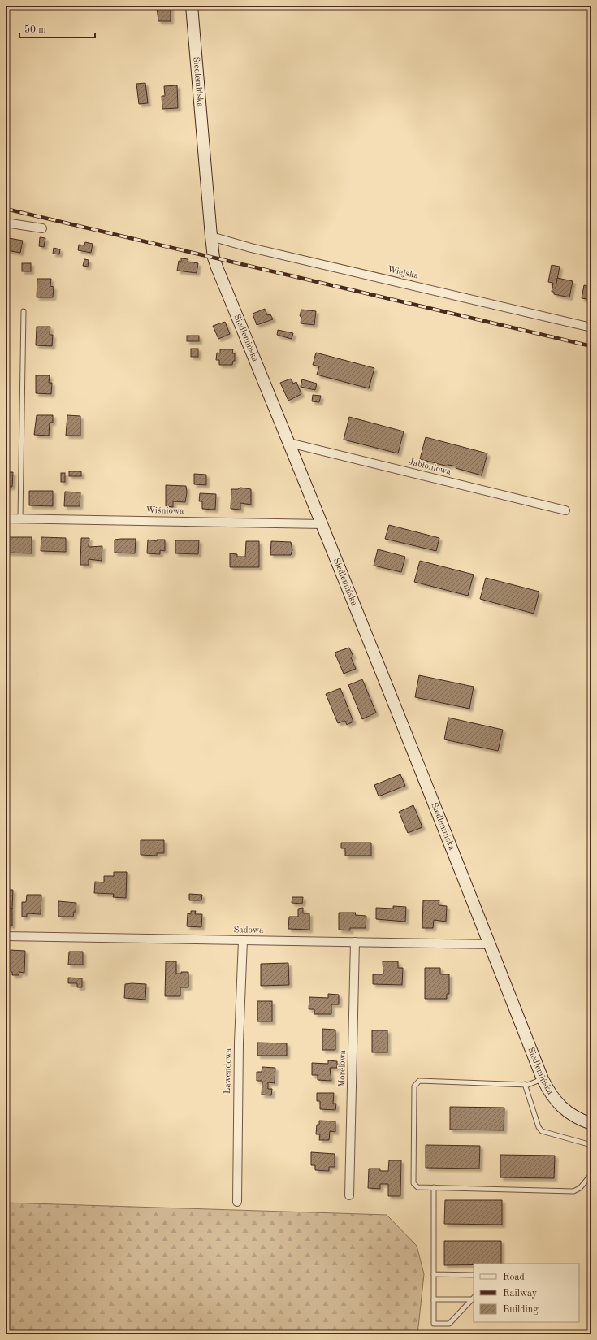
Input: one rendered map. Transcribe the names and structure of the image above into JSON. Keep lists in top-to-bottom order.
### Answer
{
  "streets": {
    "street": [
      "Siedlemińska",
      "Wiejska",
      "Jabłoniowa",
      "Wiśniowa",
      "Sadowa",
      "Morelowa",
      "Lawendowa"
    ]
  },
  "crossings": [
    ["Siedlemińska", "Wiejska"],
    ["Siedlemińska", "Jabłoniowa"],
    ["Siedlemińska", "Wiśniowa"],
    ["Siedlemińska", "Sadowa"],
    ["Sadowa", "Morelowa"],
    ["Sadowa", "Lawendowa"]
  ],
  "legend": ["Road", "Railway", "Building"],
  "scale_bar": "50 m"
}
